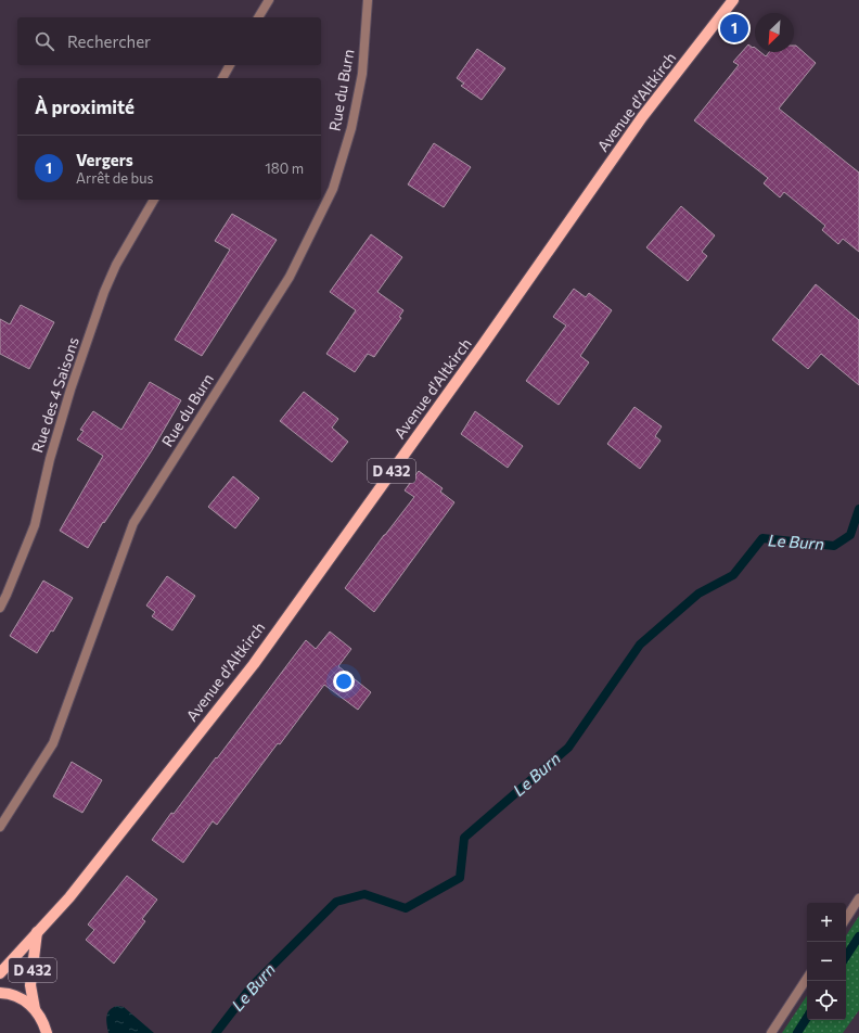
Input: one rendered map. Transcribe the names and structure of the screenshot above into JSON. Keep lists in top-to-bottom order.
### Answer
{
  "streets": {
    "main road": ["Avenue d'Altkirch", "D 432"],
    "street": ["Rue du Burn", "Rue des 4 Saisons"]
  },
  "crossings": [
    ["Avenue d'Altkirch", "D 432"]
  ],
  "water": ["Le Burn"],
  "north": "bottom left",
  "page": {
    "pins": "1",
    "search": "Rechercher",
    "heading": "À proximité",
    "list": [
      {
        "mark": "1",
        "name": "Vergers",
        "note": "Arrêt de bus",
        "value": "180 m"
      }
    ],
    "map_buttons": ["+", "−"]
  }
}
